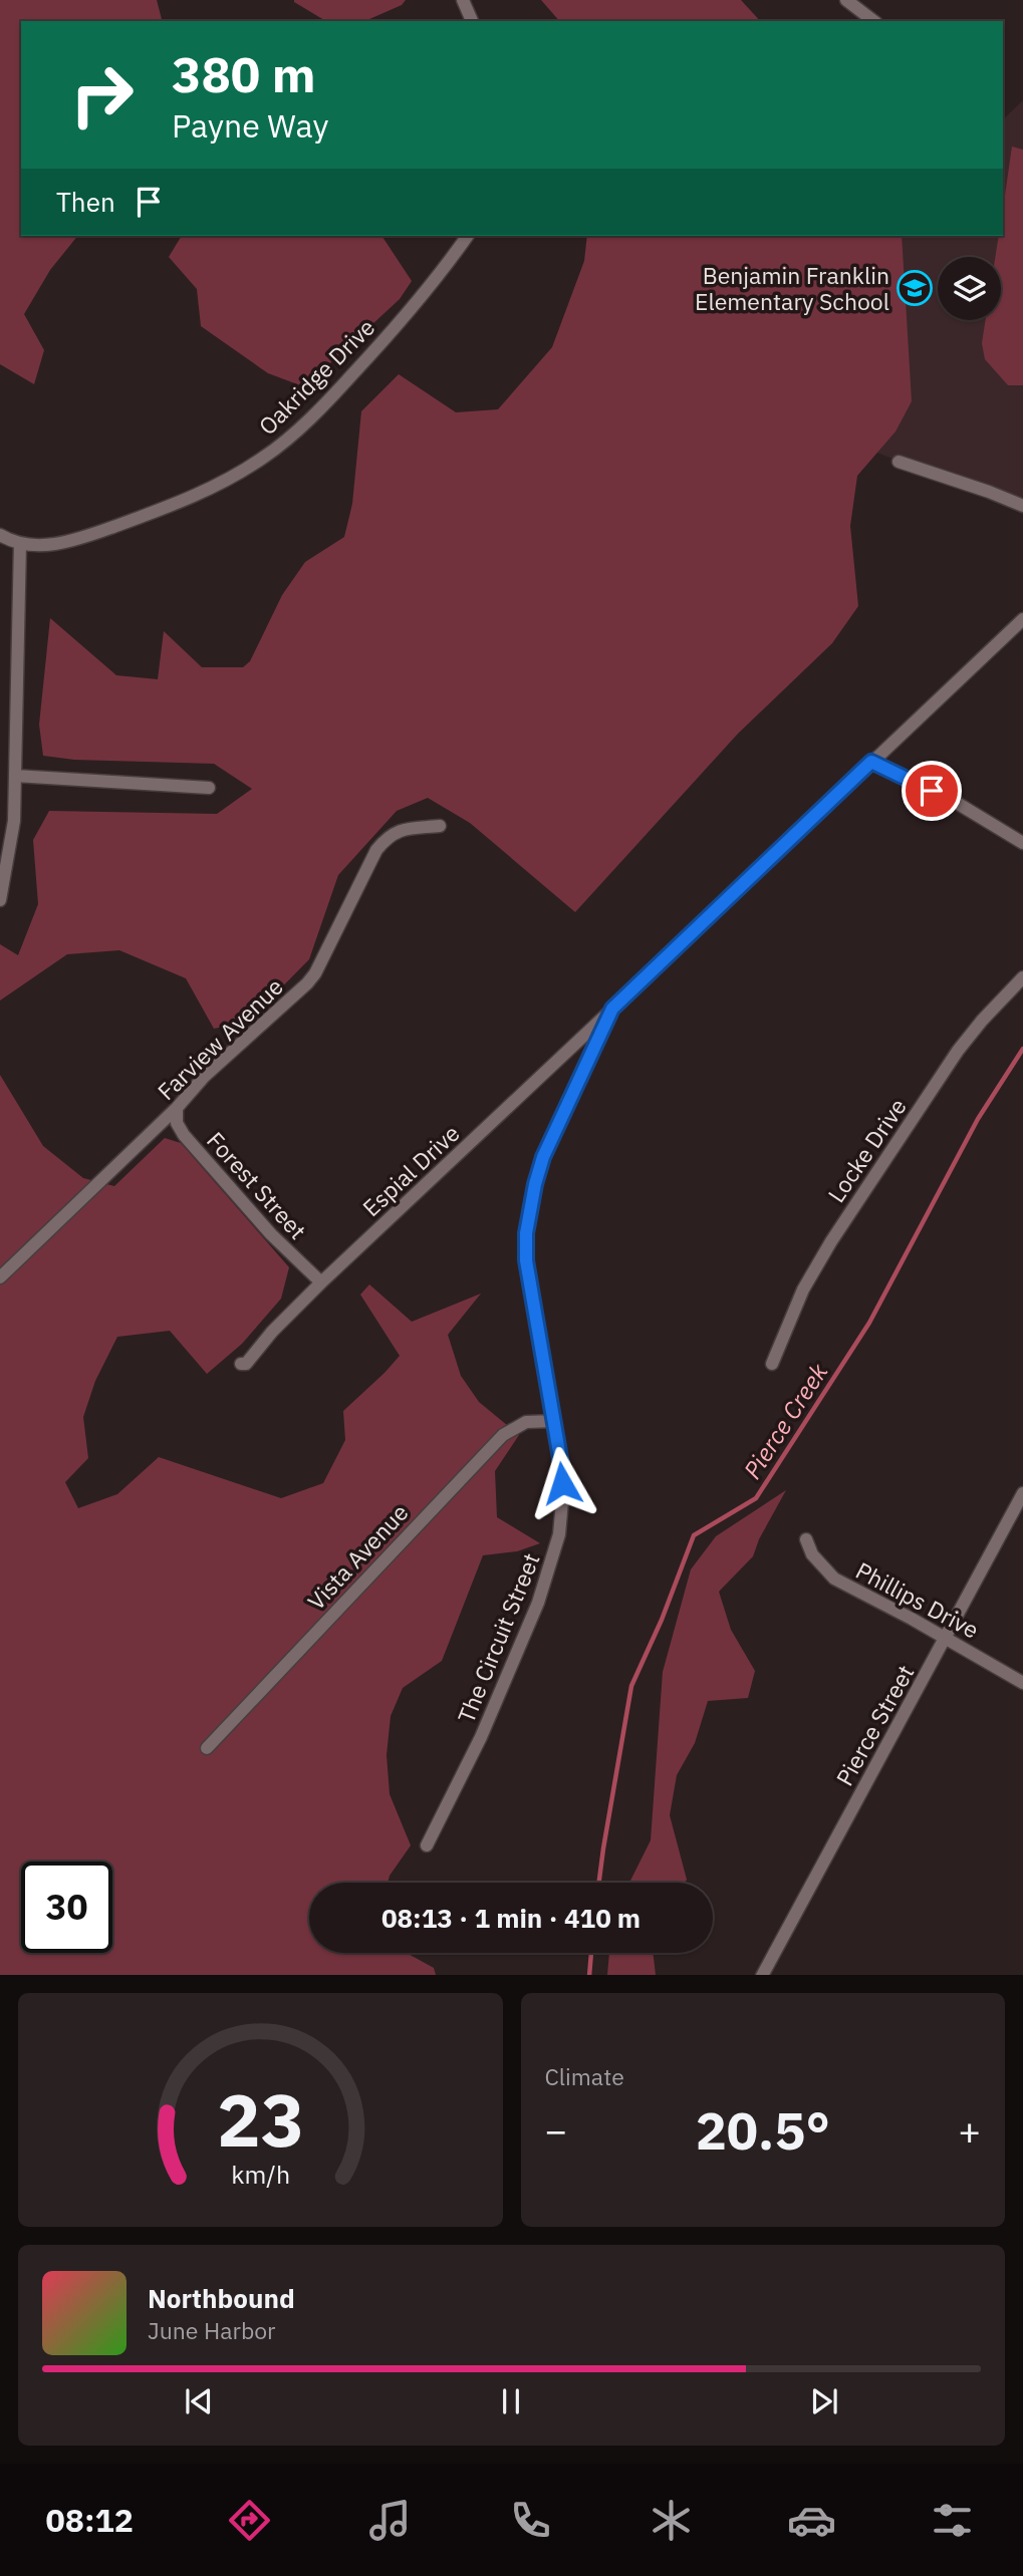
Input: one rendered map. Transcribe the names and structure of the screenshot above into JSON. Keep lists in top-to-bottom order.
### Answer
{
  "streets": {
    "street": [
      "Oakridge Drive",
      "Farview Avenue",
      "Locke Drive",
      "Espial Drive",
      "Forest Street",
      "Vista Avenue",
      "Phillips Drive",
      "The Circuit Street",
      "Pierce Street"
    ]
  },
  "crossings": [
    ["Farview Avenue", "Forest Street"],
    ["Espial Drive", "Forest Street"],
    ["Espial Drive", "The Circuit Street"],
    ["Vista Avenue", "The Circuit Street"],
    ["Phillips Drive", "Pierce Street"]
  ],
  "water": ["Pierce Creek"],
  "places": {
    "school or university": ["Benjamin Franklin Elementary School"]
  },
  "page": {
    "turn": ["380 m", "Payne Way"],
    "then": "Then",
    "limit": "30",
    "trip": "08:13 · 1 min · 410 m",
    "tile": "Climate",
    "heat": ["−", "20.5°", "+"],
    "song": ["Northbound", "June Harbor"],
    "tabs": "08:12",
    "gauge": ["23", "km/h"]
  }
}
